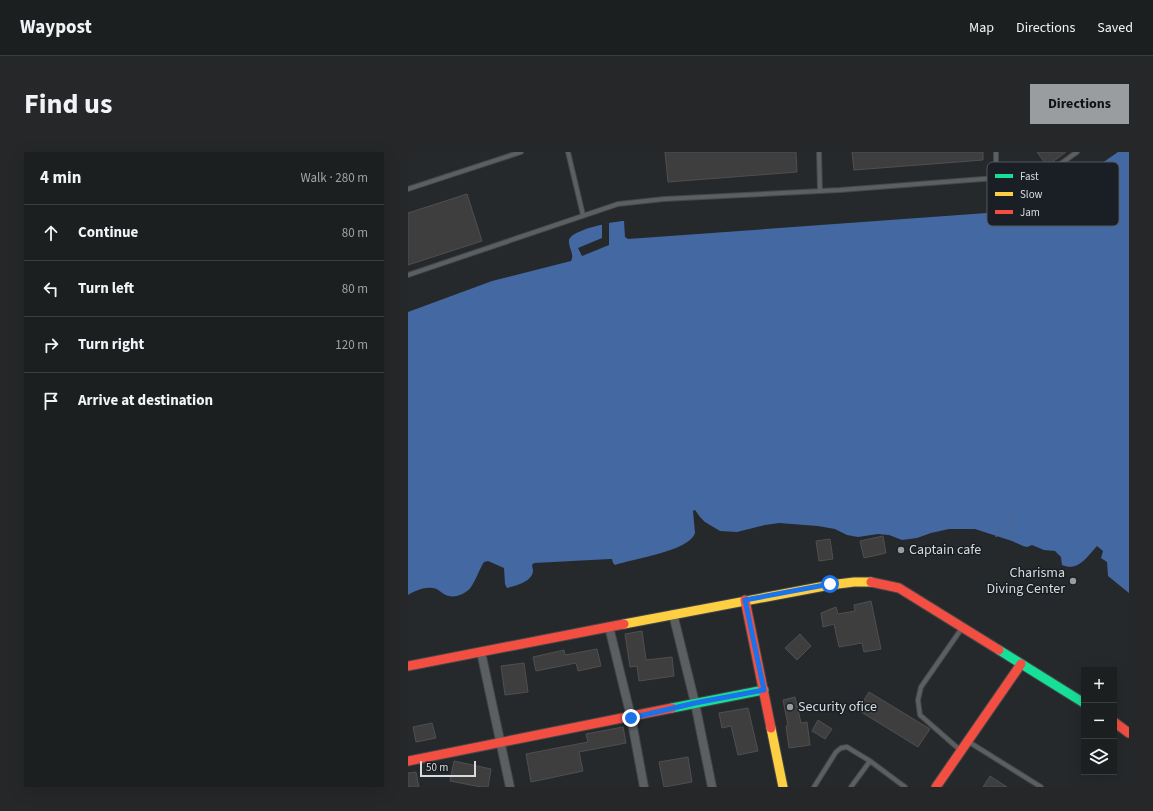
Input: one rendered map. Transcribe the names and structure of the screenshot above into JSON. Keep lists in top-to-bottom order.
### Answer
{
  "places": ["Captain cafe", "Charisma Diving Center", "Security ofice"],
  "legend": ["Fast", "Slow", "Jam"],
  "scale_bar": "50 m",
  "page": {
    "header": "Waypost",
    "nav": ["Map", "Directions", "Saved"],
    "title": "Find us",
    "buttons": "Directions",
    "heading": ["4 min", "Walk · 280 m"],
    "list": [
      ["Continue", "80 m"],
      ["Turn left", "80 m"],
      ["Turn right", "120 m"],
      "Arrive at destination"
    ],
    "map_buttons": ["+", "−"],
    "scale": "50 m"
  }
}
